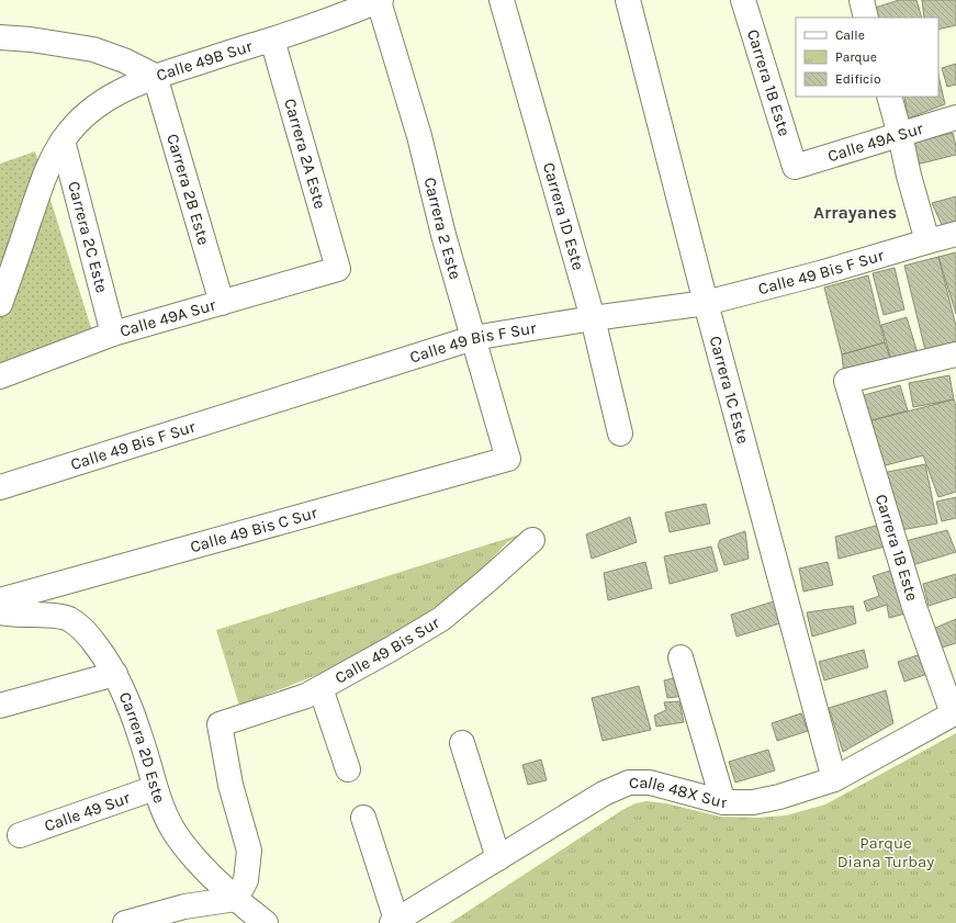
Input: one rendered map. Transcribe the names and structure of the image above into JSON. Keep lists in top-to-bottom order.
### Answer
{
  "streets": {
    "street": [
      "Calle 49B Sur",
      "Carrera 1B Este",
      "Calle 49A Sur",
      "Carrera 2A Este",
      "Carrera 2B Este",
      "Carrera 1D Este",
      "Carrera 2 Este",
      "Carrera 2C Este",
      "Calle 49 Bis F Sur",
      "Carrera 1C Este",
      "Calle 49 Bis C Sur",
      "Calle 49 Bis Sur",
      "Carrera 2D Este",
      "Calle 48X Sur",
      "Calle 49 Sur"
    ]
  },
  "crossings": [
    ["Calle 49B Sur", "Carrera 2A Este"],
    ["Calle 49B Sur", "Carrera 2B Este"],
    ["Calle 49B Sur", "Carrera 2 Este"],
    ["Carrera 1B Este", "Calle 49A Sur"],
    ["Carrera 1B Este", "Calle 48X Sur"],
    ["Calle 49A Sur", "Carrera 2A Este"],
    ["Calle 49A Sur", "Carrera 2B Este"],
    ["Calle 49A Sur", "Carrera 2C Este"],
    ["Carrera 1D Este", "Calle 49 Bis F Sur"],
    ["Carrera 2 Este", "Calle 49 Bis F Sur"],
    ["Carrera 2 Este", "Calle 49 Bis C Sur"],
    ["Calle 49 Bis F Sur", "Carrera 1C Este"],
    ["Carrera 1C Este", "Calle 48X Sur"],
    ["Calle 49 Bis Sur", "Carrera 2D Este"],
    ["Carrera 2D Este", "Calle 49 Sur"]
  ],
  "districts": ["Arrayanes"],
  "parks": ["Parque Diana Turbay"],
  "legend": ["Calle", "Parque", "Edificio"]
}
